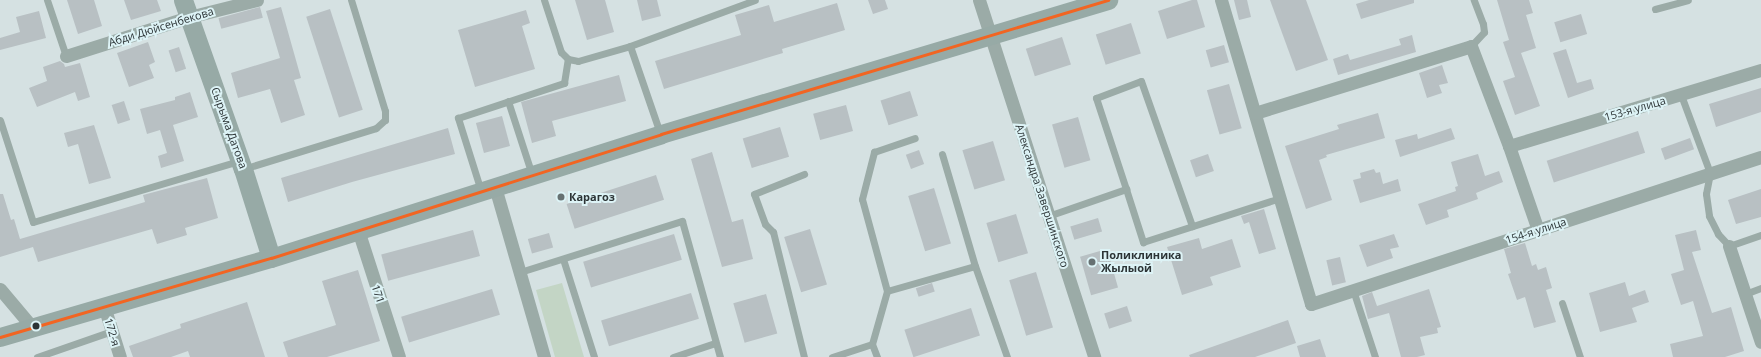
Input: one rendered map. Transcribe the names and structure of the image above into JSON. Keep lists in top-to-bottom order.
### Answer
{
  "streets": {
    "street": [
      "Абди Дюйсенбекова",
      "153-я улица",
      "Сырыма Датова",
      "Александра Завершинского",
      "154-я улица",
      "171",
      "172-я"
    ]
  },
  "crossings": [
    ["Абди Дюйсенбекова", "Сырыма Датова"]
  ],
  "places": ["Карагоз", "Поликлиника Жылыой"]
}
